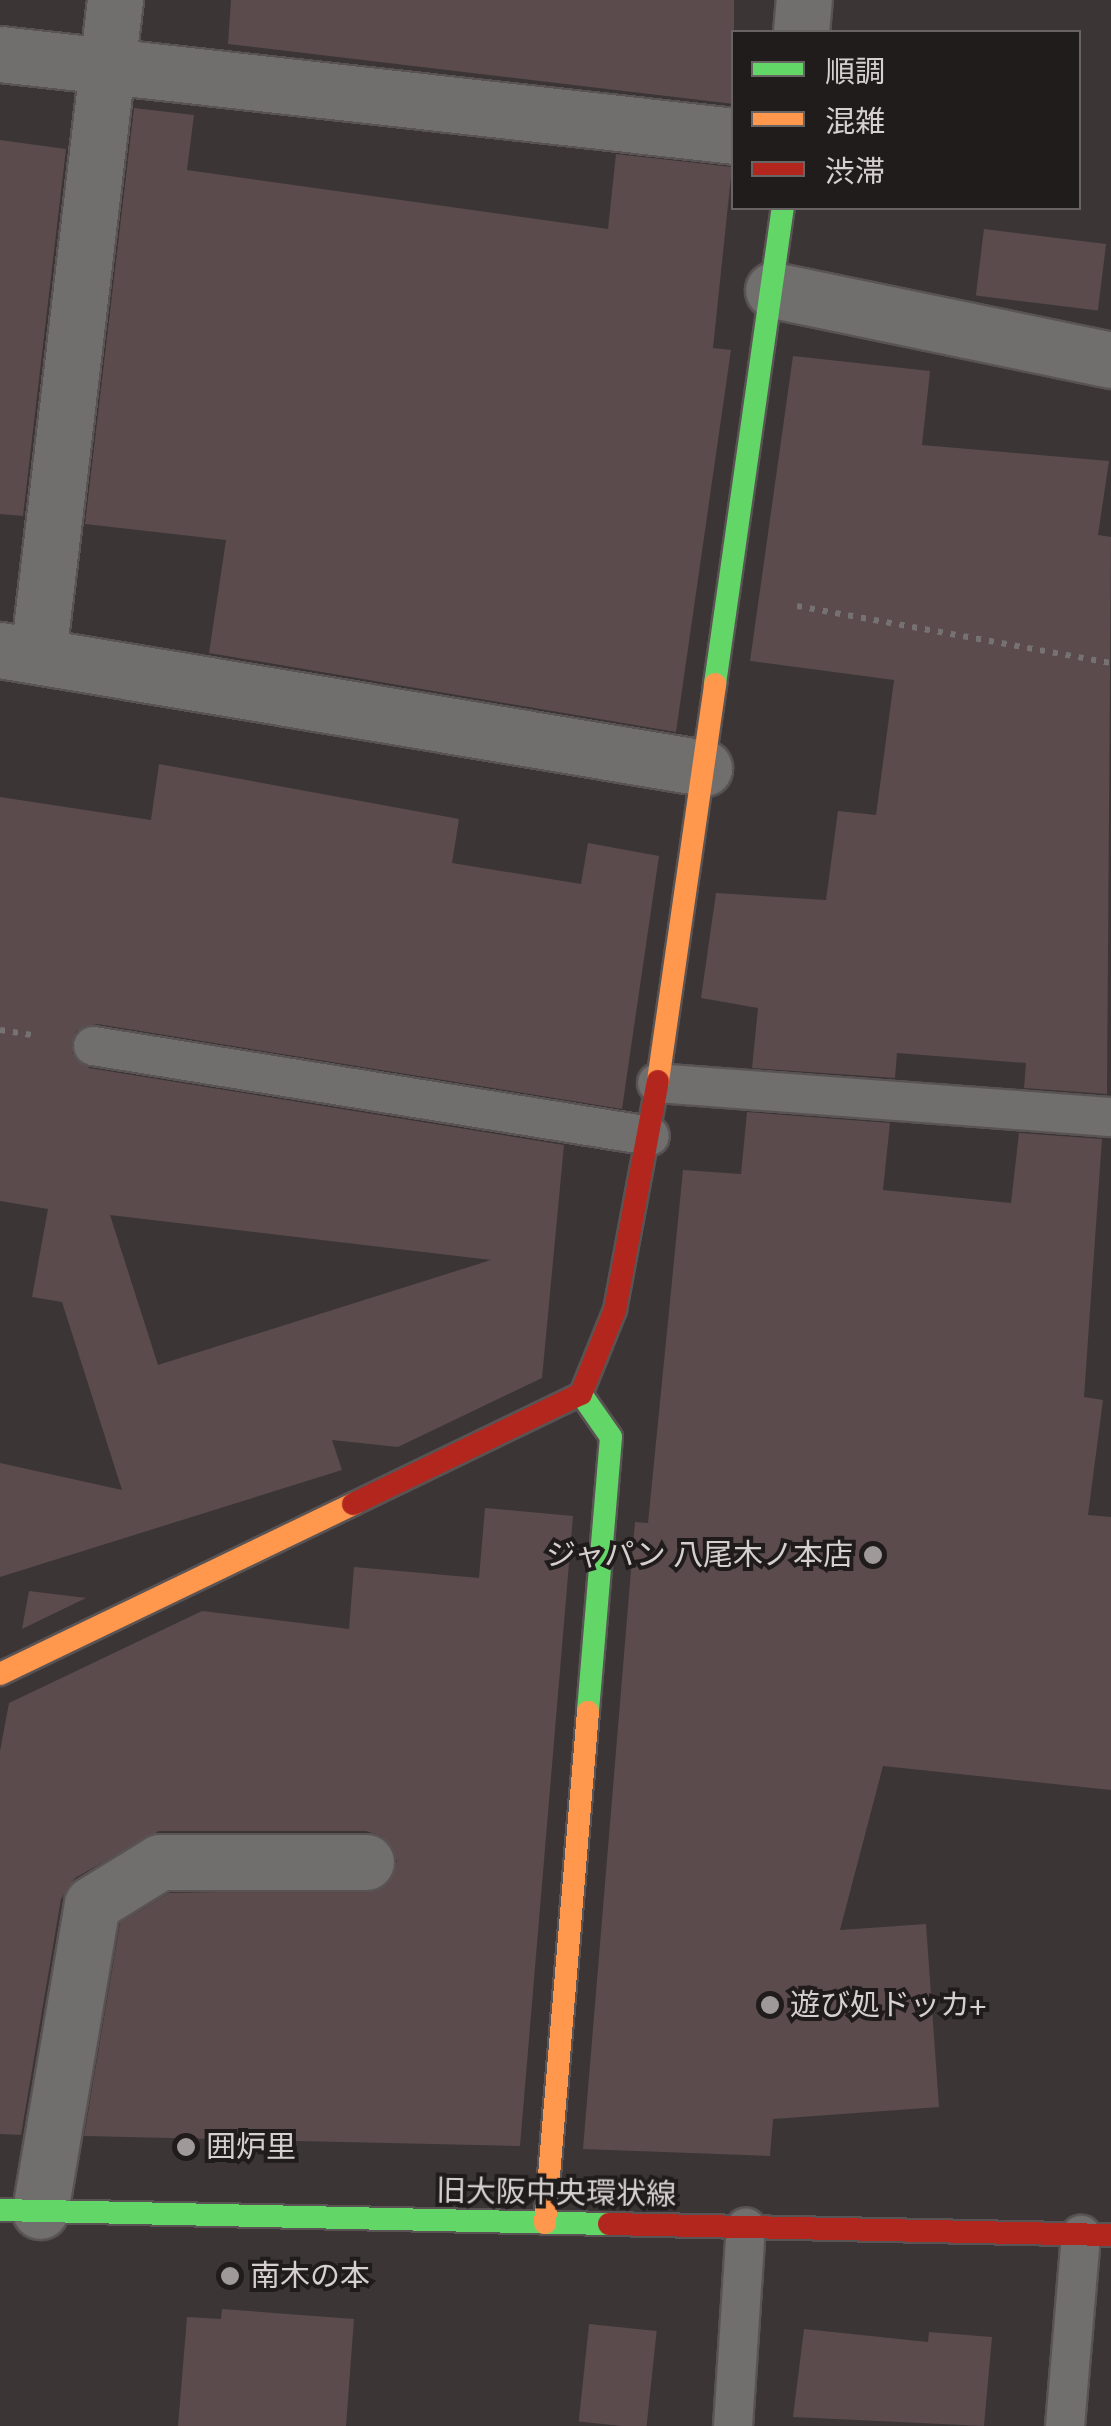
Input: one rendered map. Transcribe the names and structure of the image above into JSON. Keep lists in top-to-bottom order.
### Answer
{
  "streets": {
    "street": ["旧大阪中央環状線"]
  },
  "places": [
    "ジャパン 八尾木ノ本店",
    "遊び処ドッカ+",
    "囲炉里",
    "南木の本"
  ],
  "legend": ["順調", "混雑", "渋滞"]
}
